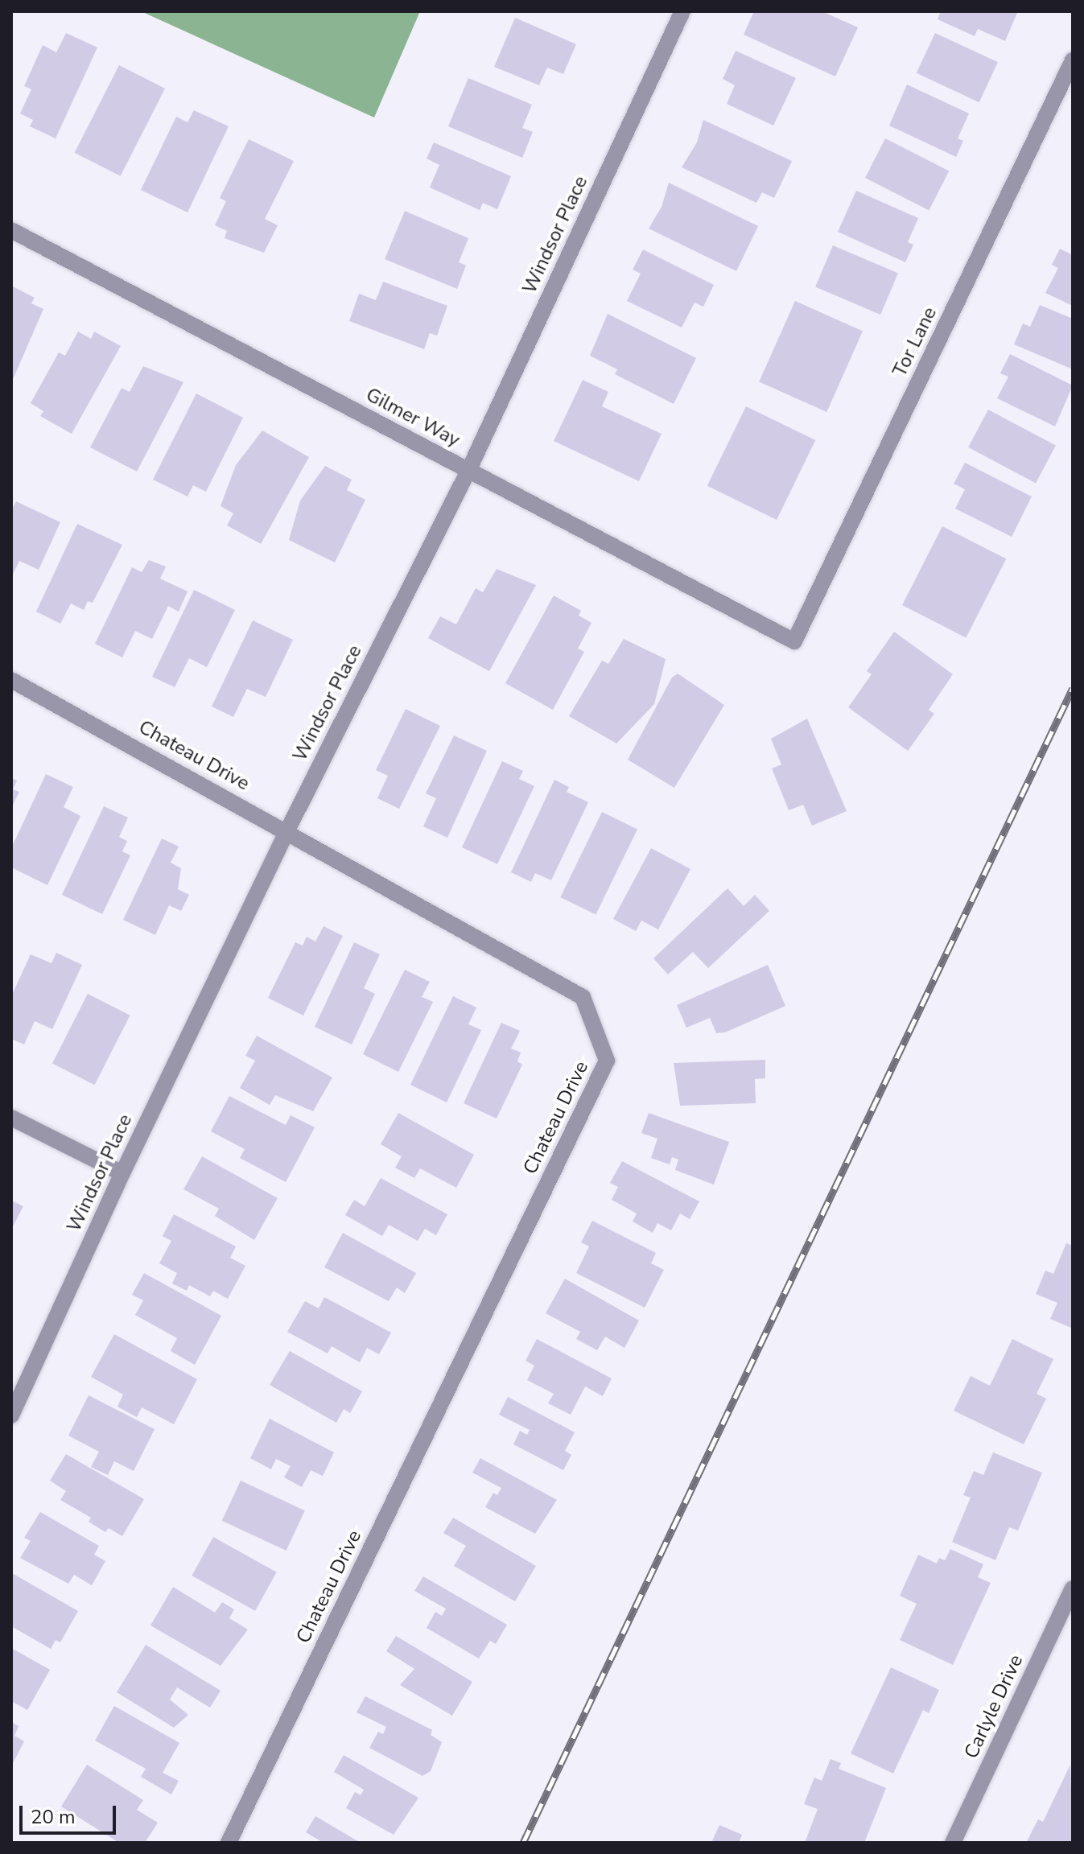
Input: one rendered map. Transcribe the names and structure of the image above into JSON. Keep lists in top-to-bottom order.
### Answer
{
  "streets": {
    "street": [
      "Windsor Place",
      "Tor Lane",
      "Gilmer Way",
      "Chateau Drive",
      "Carlyle Drive"
    ]
  },
  "crossings": [
    ["Windsor Place", "Gilmer Way"],
    ["Windsor Place", "Chateau Drive"],
    ["Tor Lane", "Gilmer Way"]
  ],
  "scale_bar": "20 m"
}
